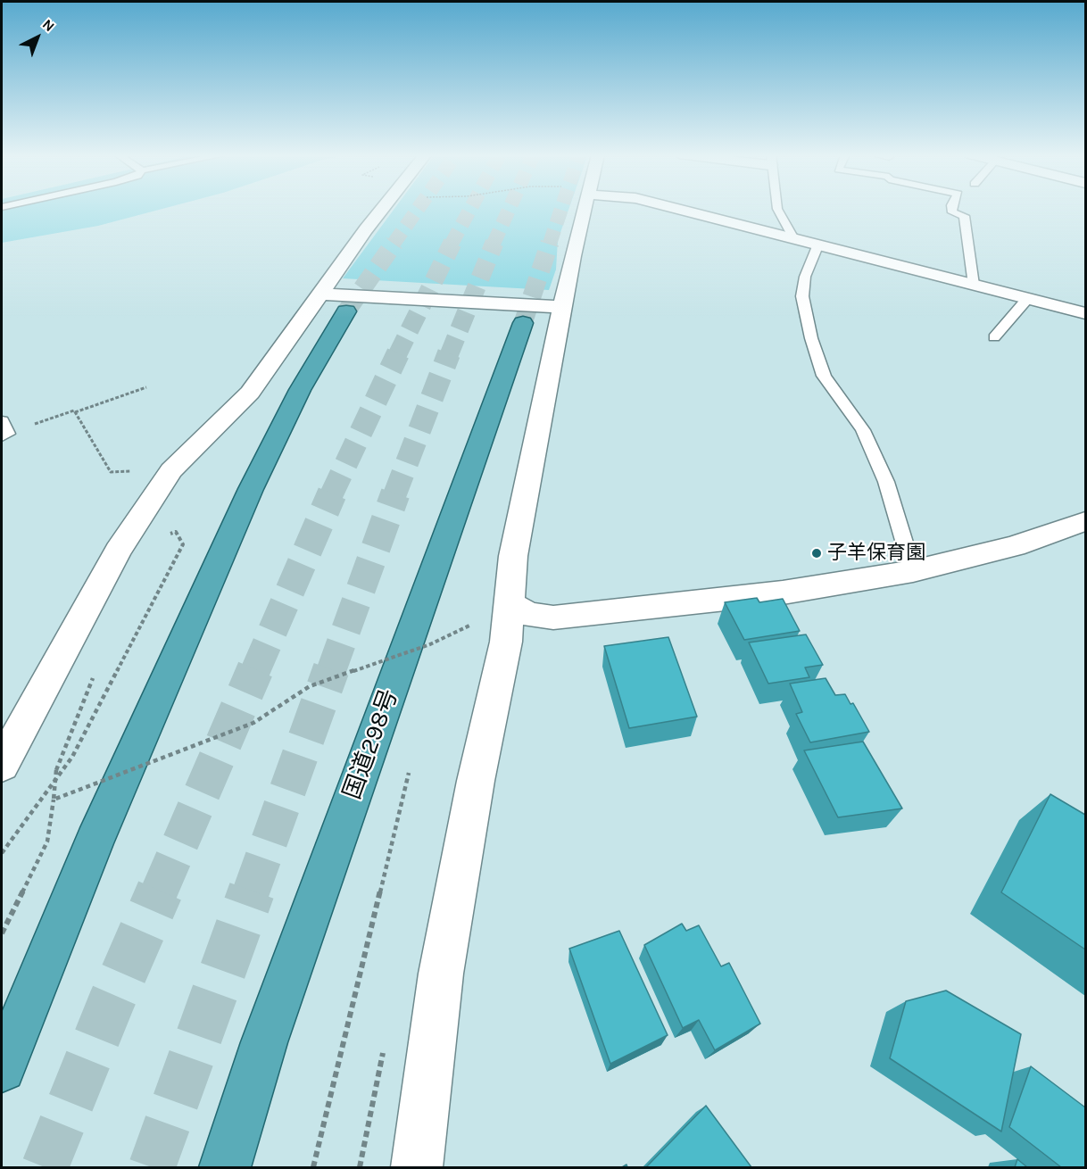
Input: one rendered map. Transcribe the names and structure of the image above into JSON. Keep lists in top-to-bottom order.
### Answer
{
  "streets": {
    "highway": ["国道298号"]
  },
  "places": ["子羊保育園"],
  "north": "top right"
}
